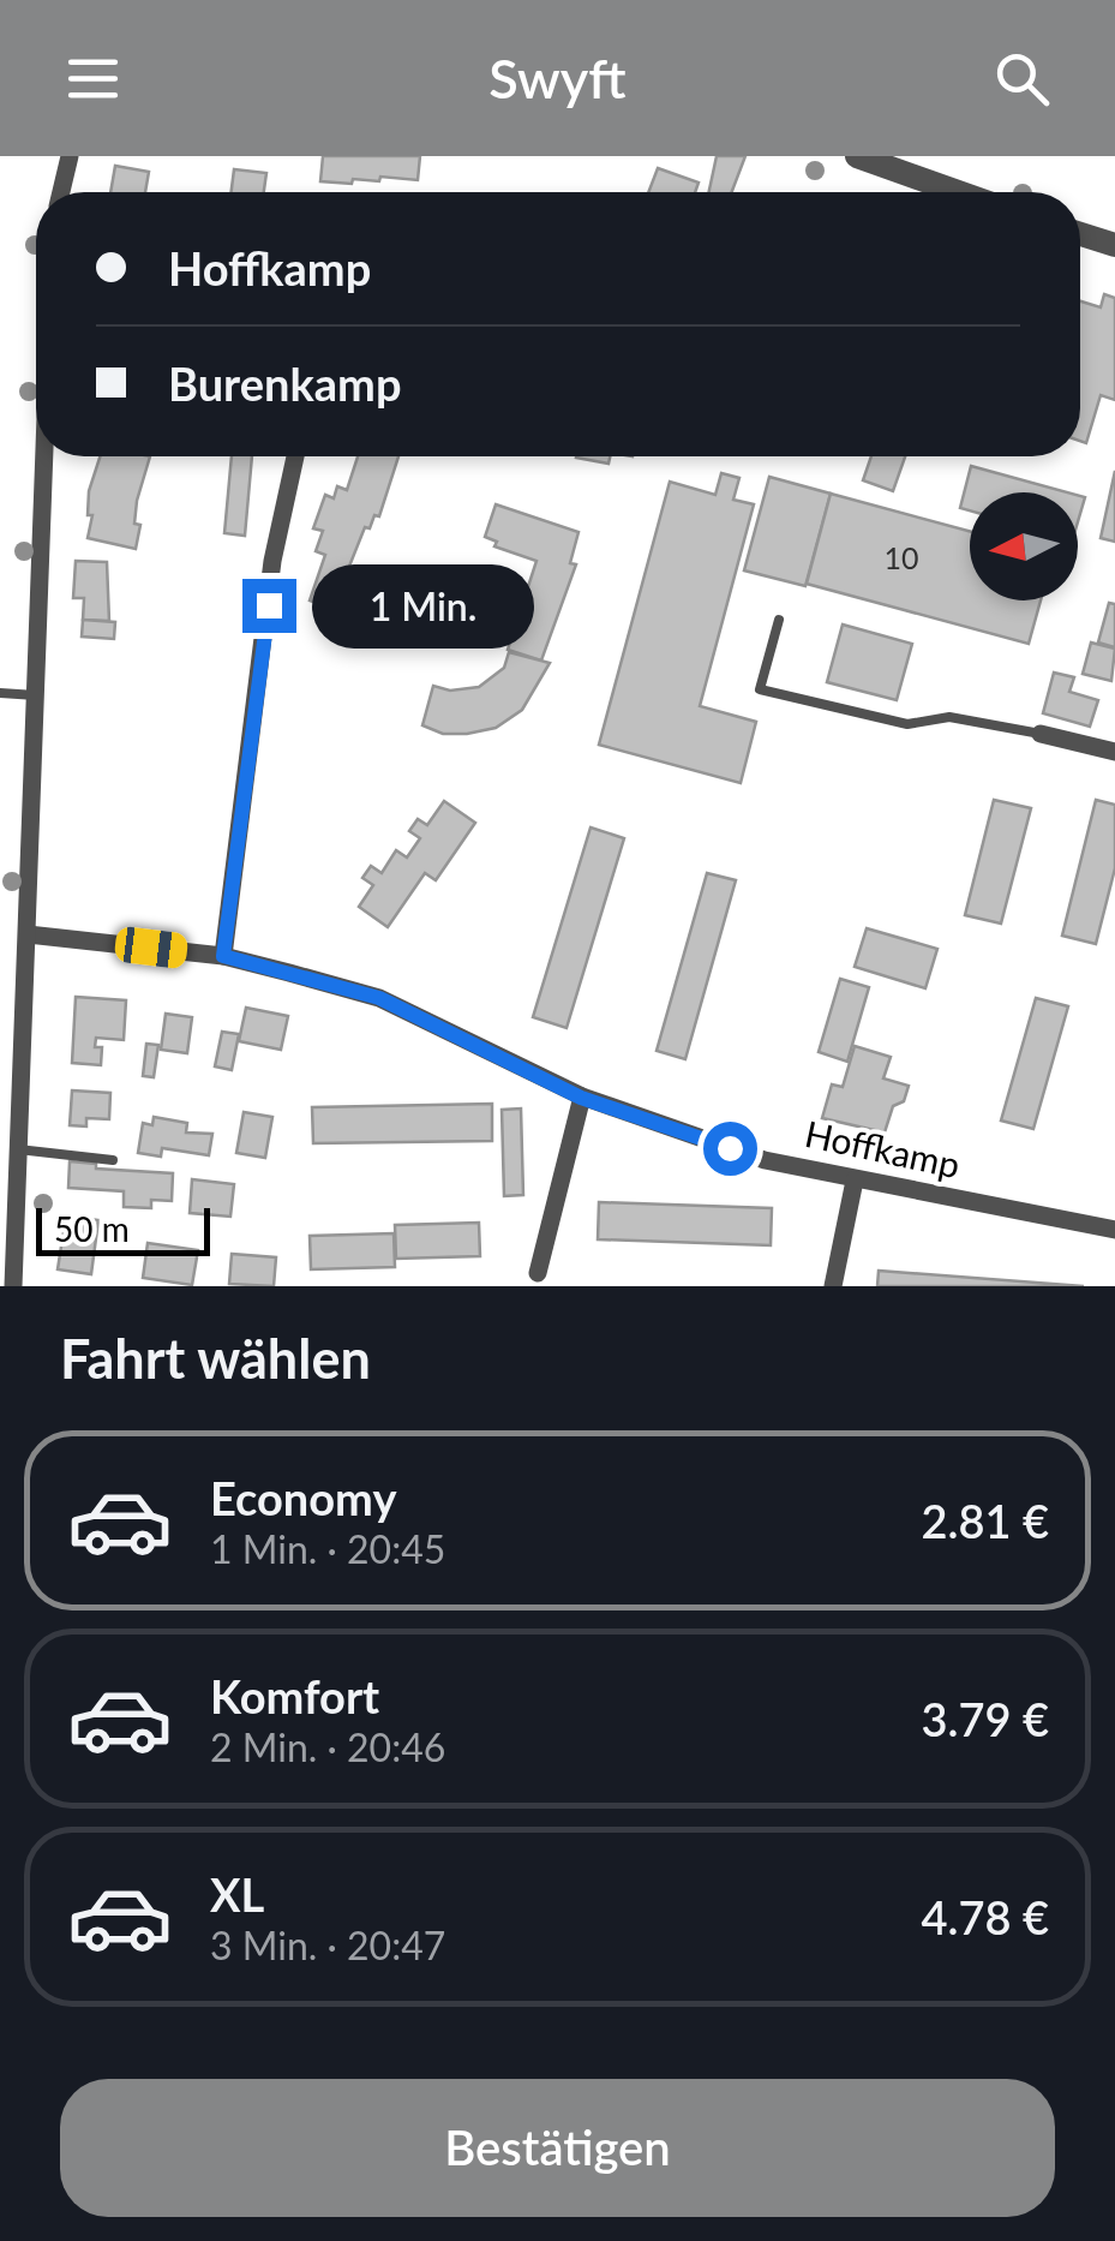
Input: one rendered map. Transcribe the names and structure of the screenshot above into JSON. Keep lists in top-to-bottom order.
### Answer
{
  "streets": {
    "street": ["Hoffkamp"]
  },
  "house_numbers": ["10"],
  "scale_bar": "50 m",
  "north": "left",
  "page": {
    "header": "Swyft",
    "banner": ["Hoffkamp", "Burenkamp"],
    "bubble": "1 Min.",
    "scale": "50 m",
    "heading": "Fahrt wählen",
    "list": [
      {
        "name": "Economy",
        "note": "1 Min. · 20:45",
        "value": "2.81 €"
      },
      {
        "name": "Komfort",
        "note": "2 Min. · 20:46",
        "value": "3.79 €"
      },
      {
        "name": "XL",
        "note": "3 Min. · 20:47",
        "value": "4.78 €"
      }
    ],
    "buttons": "Bestätigen"
  }
}
